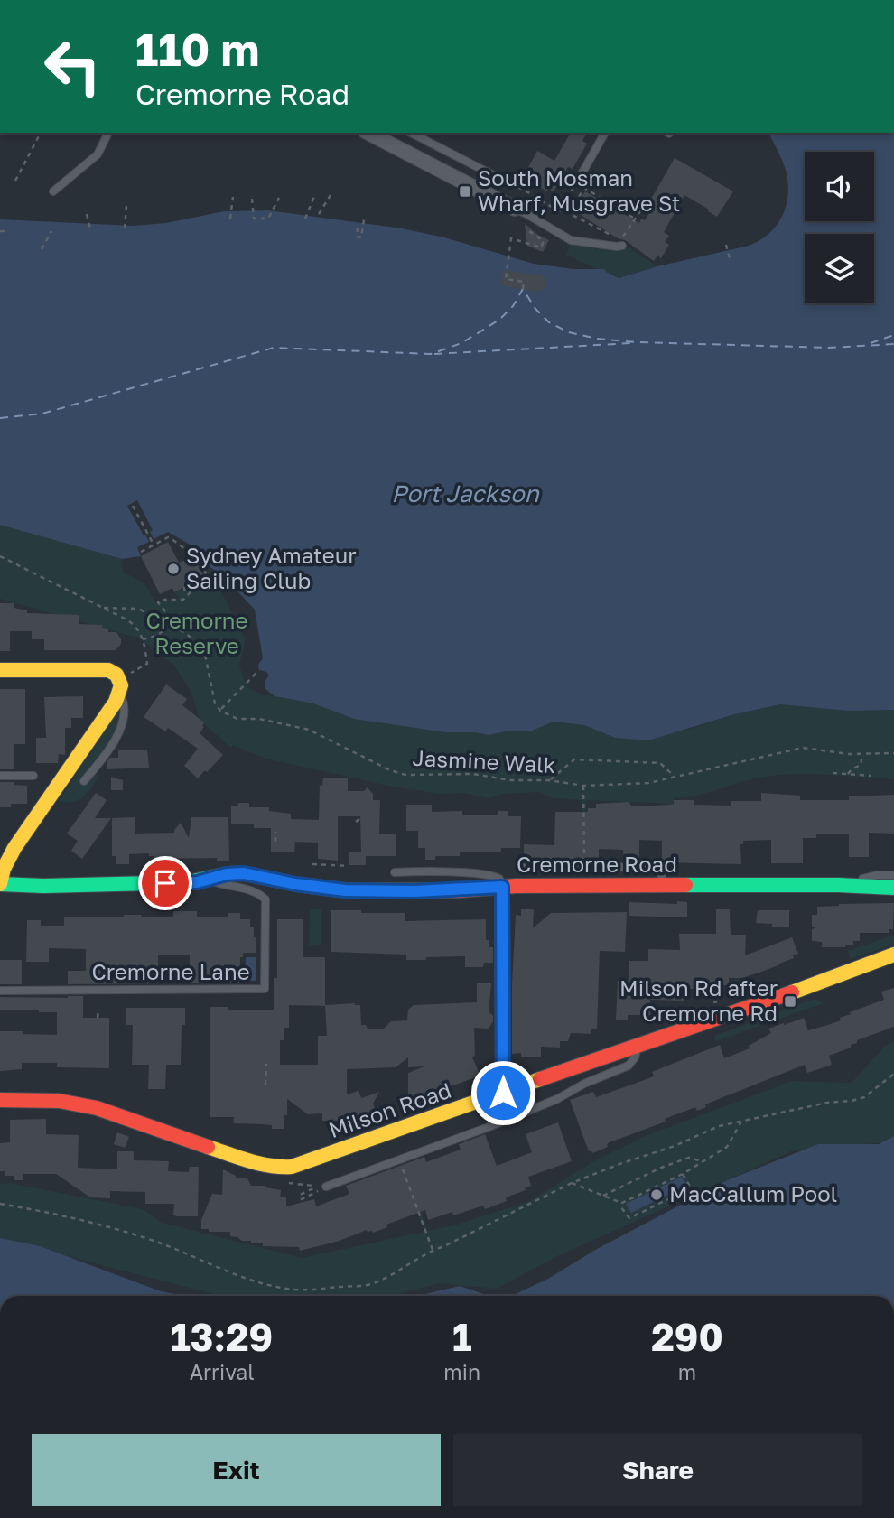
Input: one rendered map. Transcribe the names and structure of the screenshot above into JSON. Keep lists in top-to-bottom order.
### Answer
{
  "streets": {
    "street": ["Cremorne Road", "Milson Road"],
    "lane": ["Cremorne Lane"],
    "path": ["Jasmine Walk"]
  },
  "crossings": [
    ["Cremorne Road", "Cremorne Lane"]
  ],
  "water": ["Port Jackson"],
  "parks": ["Cremorne Reserve"],
  "places": {
    "transit": ["South Mosman Wharf, Musgrave St", "Milson Rd after Cremorne Rd"],
    "other": ["Sydney Amateur Sailing Club", "MacCallum Pool"]
  },
  "page": {
    "turn": ["110 m", "Cremorne Road"],
    "eta": [
      "13:29",
      "Arrival",
      "1",
      "min",
      "290",
      "m"
    ],
    "buttons": ["Exit", "Share"]
  }
}
